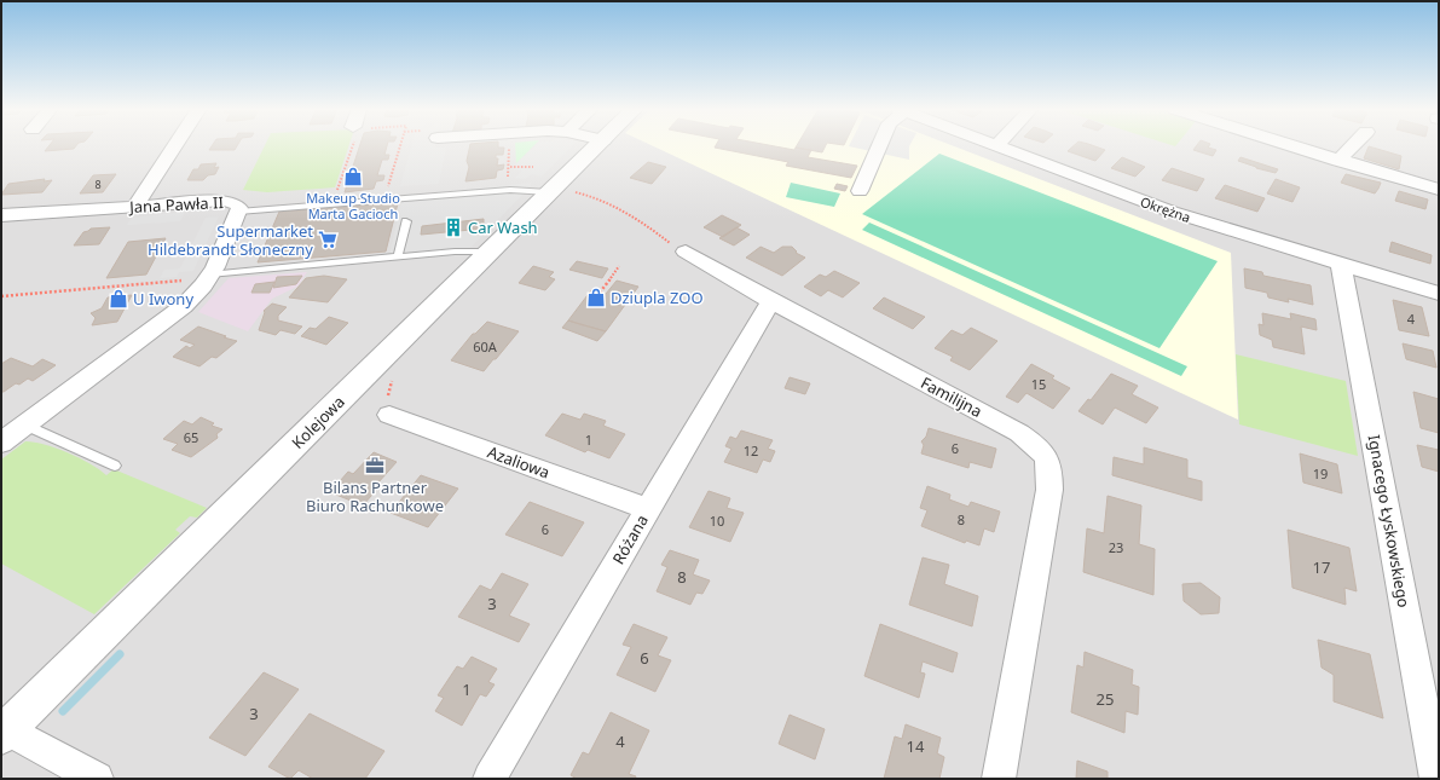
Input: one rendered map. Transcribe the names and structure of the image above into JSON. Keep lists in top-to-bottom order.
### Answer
{
  "streets": {
    "street": [
      "Jana Pawła II",
      "Okrężna",
      "Familijna",
      "Kolejowa",
      "Azaliowa",
      "Ignacego Łyskowskiego",
      "Różana"
    ]
  },
  "crossings": [
    ["Okrężna", "Ignacego Łyskowskiego"],
    ["Familijna", "Różana"],
    ["Azaliowa", "Różana"]
  ],
  "places": {
    "shop": ["Makeup Studio Marta Gacioch", "Dziupla ZOO", "U Iwony"],
    "building": ["Car Wash"],
    "supermarket": ["Supermarket Hildebrandt Słoneczny"],
    "office": ["Bilans Partner Biuro Rachunkowe"]
  },
  "house_numbers": [
    "8",
    "4",
    "60A",
    "15",
    "65",
    "1",
    "6",
    "12",
    "19",
    "8",
    "10",
    "6",
    "23",
    "17",
    "8",
    "3",
    "6",
    "1",
    "25",
    "3",
    "4",
    "14"
  ]
}
